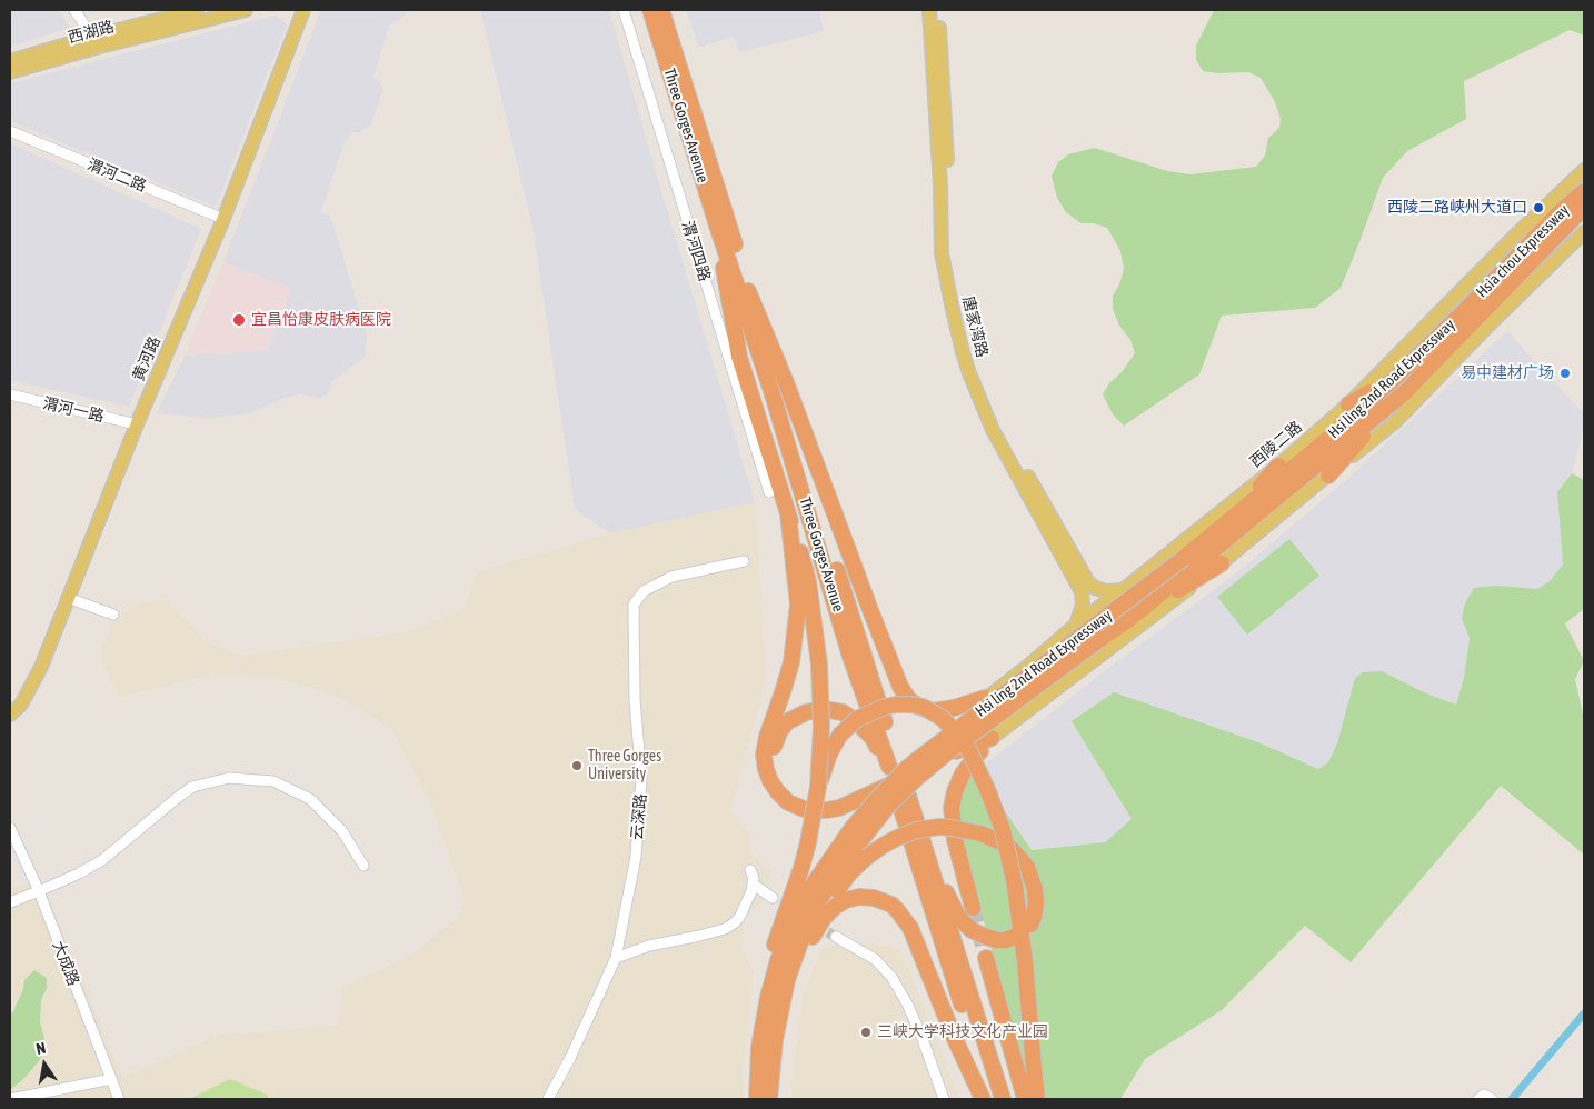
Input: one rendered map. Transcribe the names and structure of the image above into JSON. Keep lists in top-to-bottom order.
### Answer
{
  "streets": {
    "highway": ["Three Gorges Avenue", "Hsia chou Expressway", "Hsi ling 2nd Road Expressway"],
    "main road": [
      "西湖路",
      "唐家湾路",
      "黄河路",
      "西陵二路"
    ],
    "street": [
      "渭河二路",
      "渭河四路",
      "渭河一路",
      "云深路",
      "大成路"
    ]
  },
  "crossings": [
    ["渭河二路", "黄河路"],
    ["Hsia chou Expressway", "Hsi ling 2nd Road Expressway"],
    ["唐家湾路", "西陵二路"],
    ["黄河路", "渭河一路"]
  ],
  "places": [
    "西陵二路峡州大道口",
    "宜昌怡康皮肤病医院",
    "易中建材广场",
    "Three Gorges University",
    "三峡大学科技文化产业园"
  ],
  "north": "top"
}
